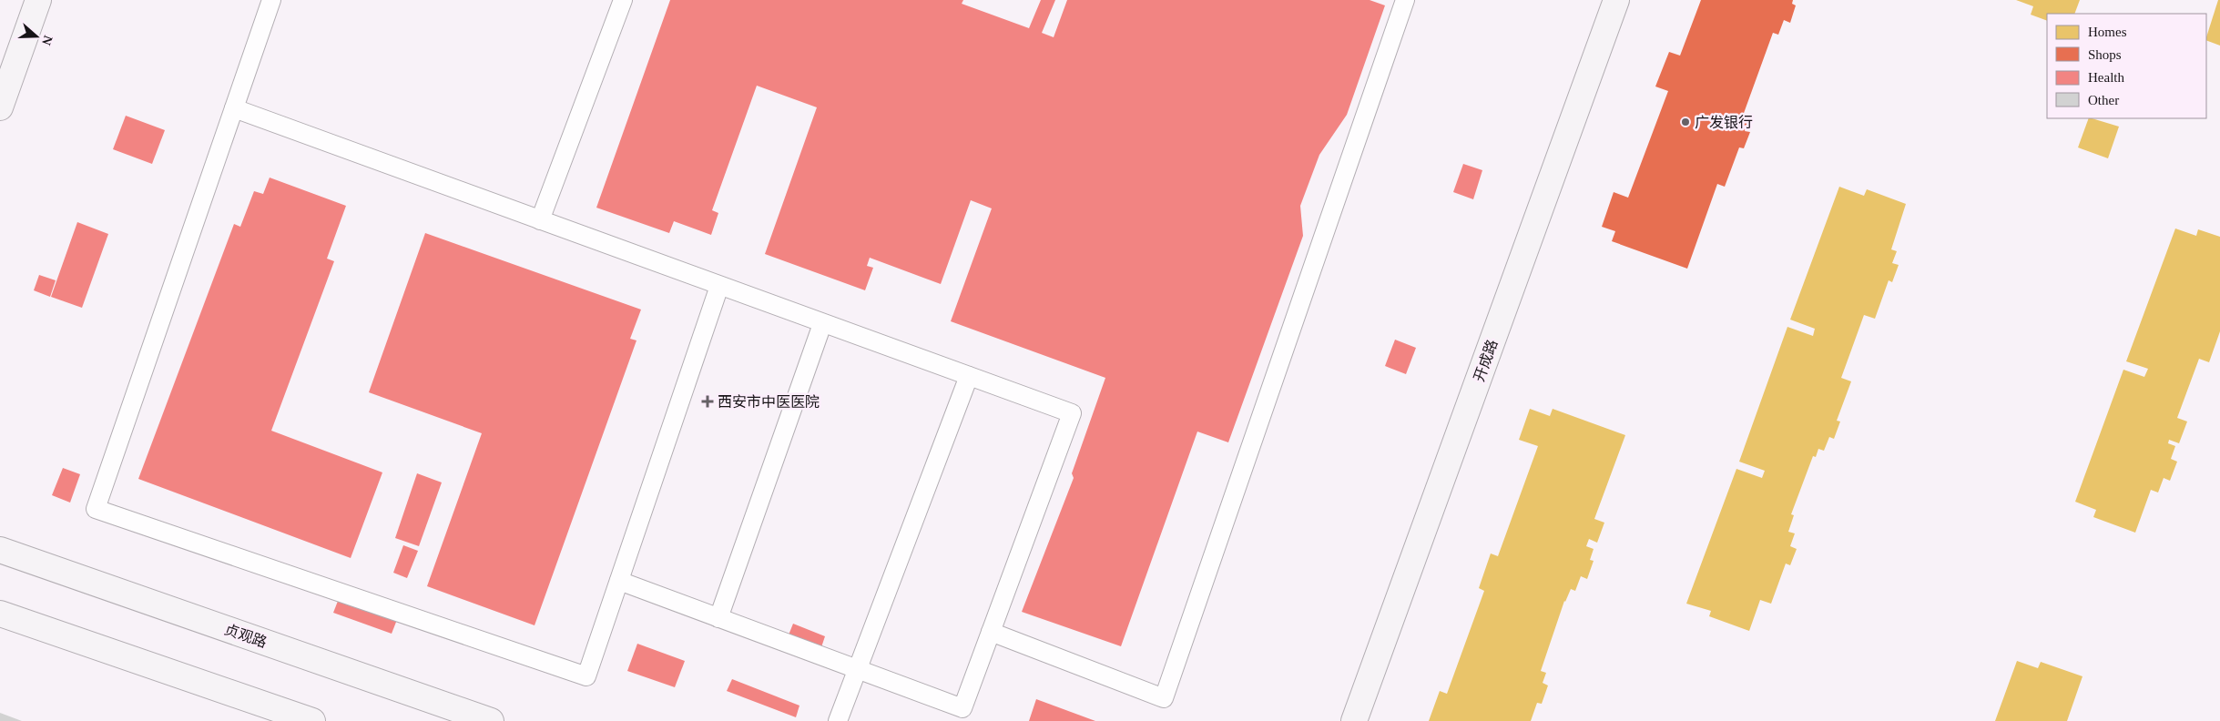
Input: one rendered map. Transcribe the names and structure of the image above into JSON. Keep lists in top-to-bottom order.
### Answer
{
  "streets": {
    "street": ["开成路", "贞观路"]
  },
  "places": {
    "other": ["广发银行"],
    "health": ["西安市中医医院"]
  },
  "legend": [
    "Homes",
    "Shops",
    "Health",
    "Other"
  ],
  "north": "right"
}
